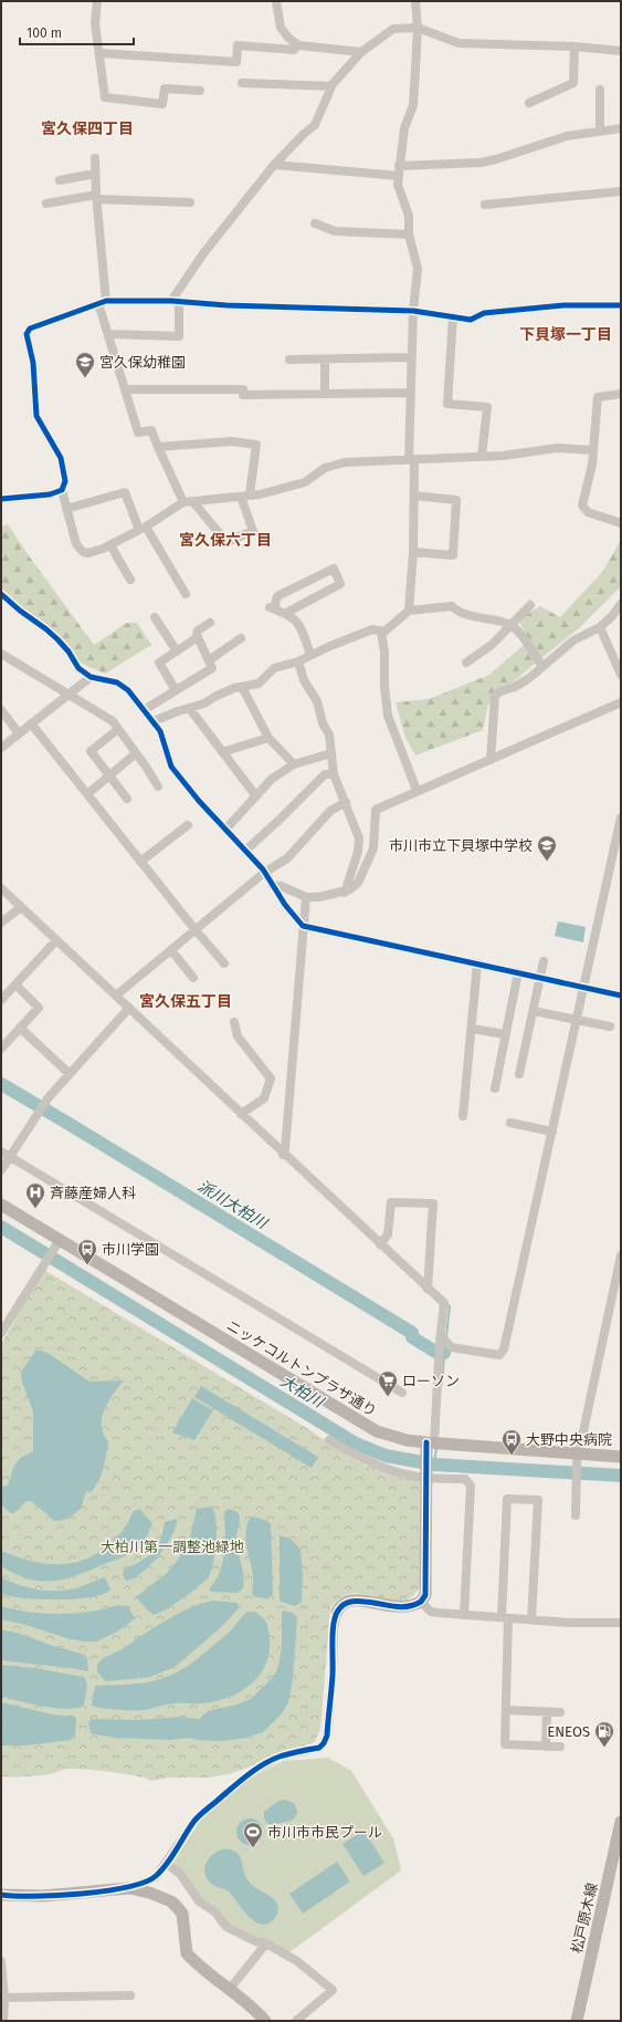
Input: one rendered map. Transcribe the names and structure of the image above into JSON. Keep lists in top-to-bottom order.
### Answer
{
  "streets": {
    "street": ["ニッケコルトンプラザ通り", "松戸原木線"]
  },
  "districts": [
    "宮久保四丁目",
    "下貝塚一丁目",
    "宮久保六丁目",
    "宮久保五丁目"
  ],
  "water": ["派川大柏川", "大柏川"],
  "parks": ["大柏川第一調整池緑地"],
  "places": {
    "school or university": ["宮久保幼稚園", "市川市立下貝塚中学校"],
    "hospital": ["斉藤産婦人科"],
    "bus stop": ["市川学園", "大野中央病院"],
    "supermarket": ["ローソン"],
    "fuel station": ["ENEOS"],
    "sports": ["市川市市民プール"]
  },
  "scale_bar": "100 m"
}
